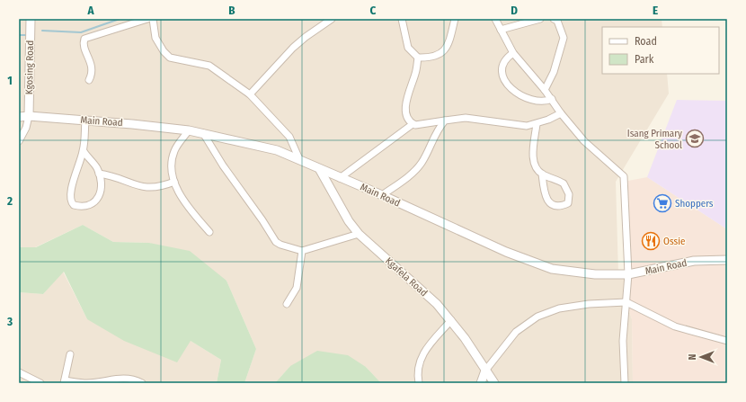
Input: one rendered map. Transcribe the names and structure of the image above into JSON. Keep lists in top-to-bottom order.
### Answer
{
  "streets": {
    "street": ["Kgosing Road", "Main Road", "Kgafela Road"]
  },
  "crossings": [
    ["Kgosing Road", "Main Road"],
    ["Main Road", "Kgafela Road"]
  ],
  "places": {
    "school or university": ["Isang Primary School"],
    "supermarket": ["Shoppers"],
    "restaurant": ["Ossie"]
  },
  "legend": ["Road", "Park"],
  "north": "left",
  "grid": {
    "columns": [
      "A",
      "B",
      "C",
      "D",
      "E"
    ],
    "rows": ["1", "2", "3"]
  }
}
